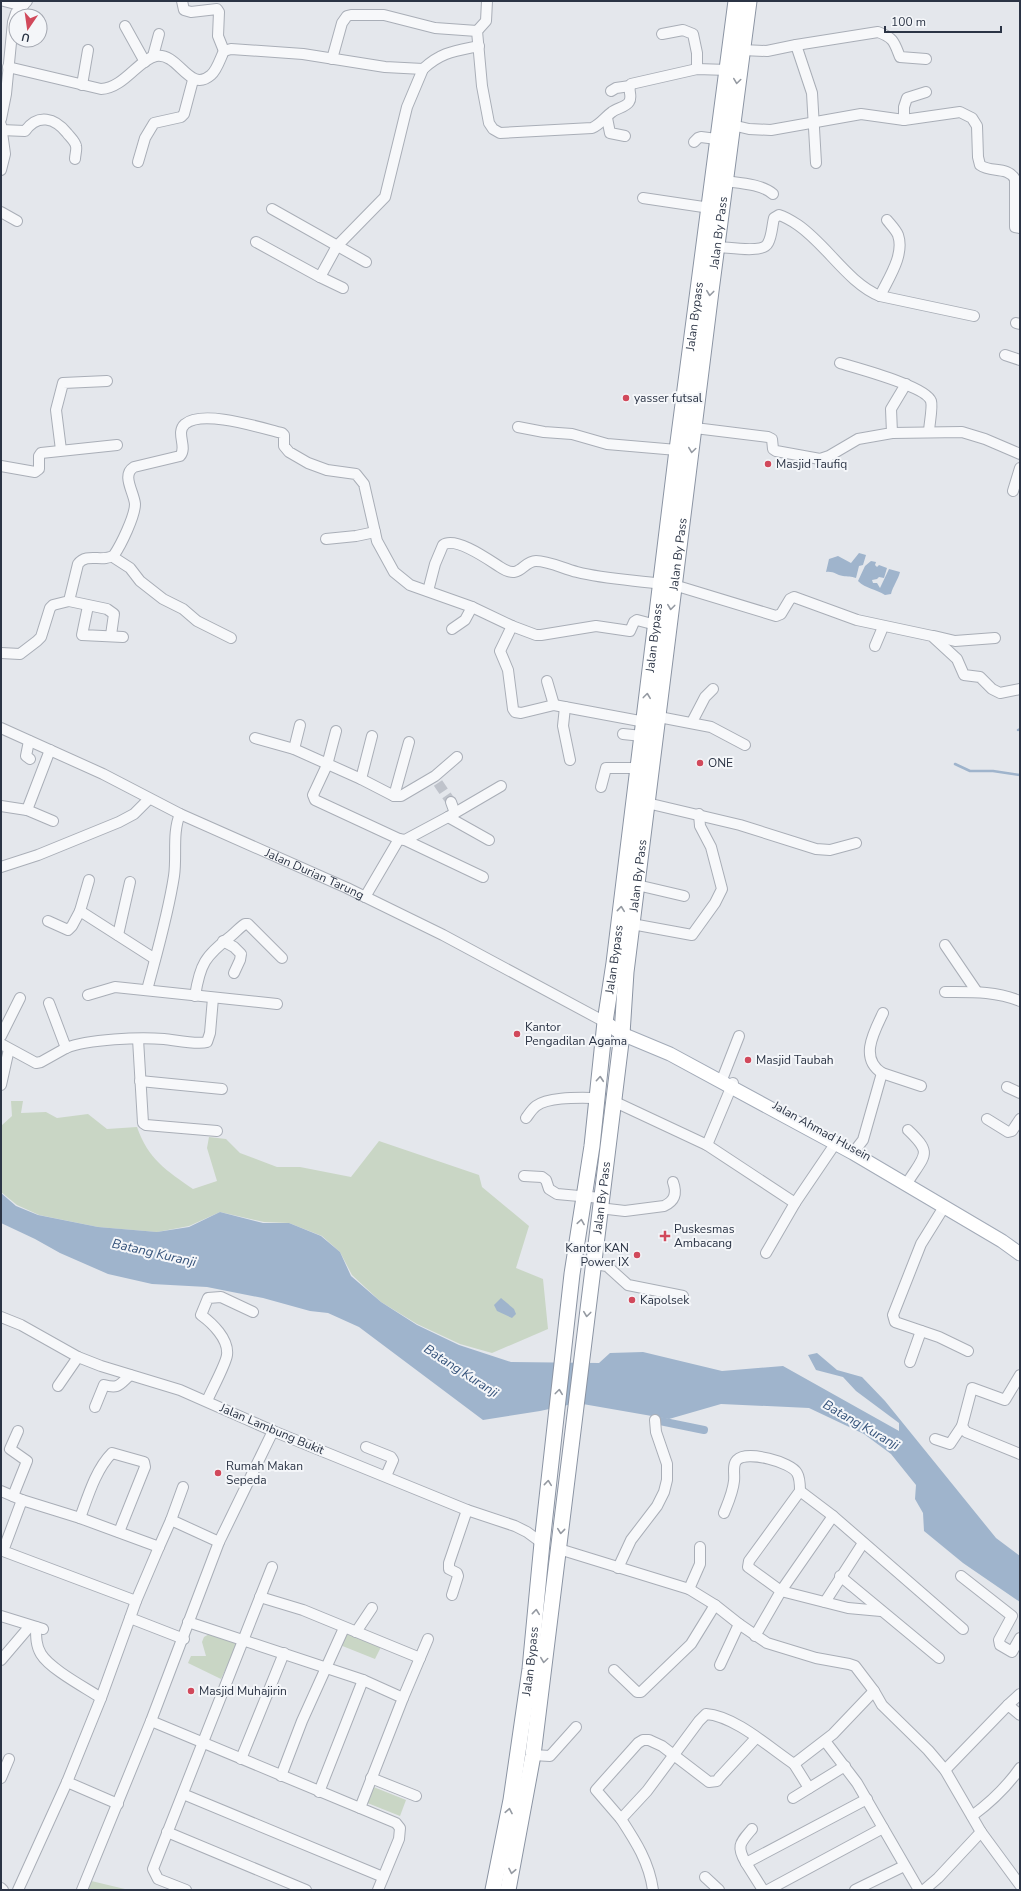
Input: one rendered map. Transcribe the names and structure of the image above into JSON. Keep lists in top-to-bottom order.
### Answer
{
  "streets": {
    "highway": ["Jalan By Pass", "Jalan Bypass"],
    "main road": ["Jalan Durian Tarung", "Jalan Ahmad Husein"],
    "street": ["Jalan Lambung Bukit"]
  },
  "crossings": [
    ["Jalan By Pass", "Jalan Bypass"],
    ["Jalan By Pass", "Jalan Durian Tarung"],
    ["Jalan By Pass", "Jalan Ahmad Husein"],
    ["Jalan Bypass", "Jalan Durian Tarung"],
    ["Jalan Bypass", "Jalan Lambung Bukit"],
    ["Jalan Durian Tarung", "Jalan Ahmad Husein"]
  ],
  "one_way": ["Jalan By Pass", "Jalan Bypass"],
  "water": ["Batang Kuranji"],
  "places": {
    "other": [
      "yasser futsal",
      "Masjid Taufiq",
      "ONE",
      "Kantor Pengadilan Agama",
      "Masjid Taubah",
      "Kantor KAN Power IX",
      "Kapolsek",
      "Rumah Makan Sepeda",
      "Masjid Muhajirin"
    ],
    "health": ["Puskesmas Ambacang"]
  },
  "scale_bar": "100 m",
  "north": "bottom"
}
